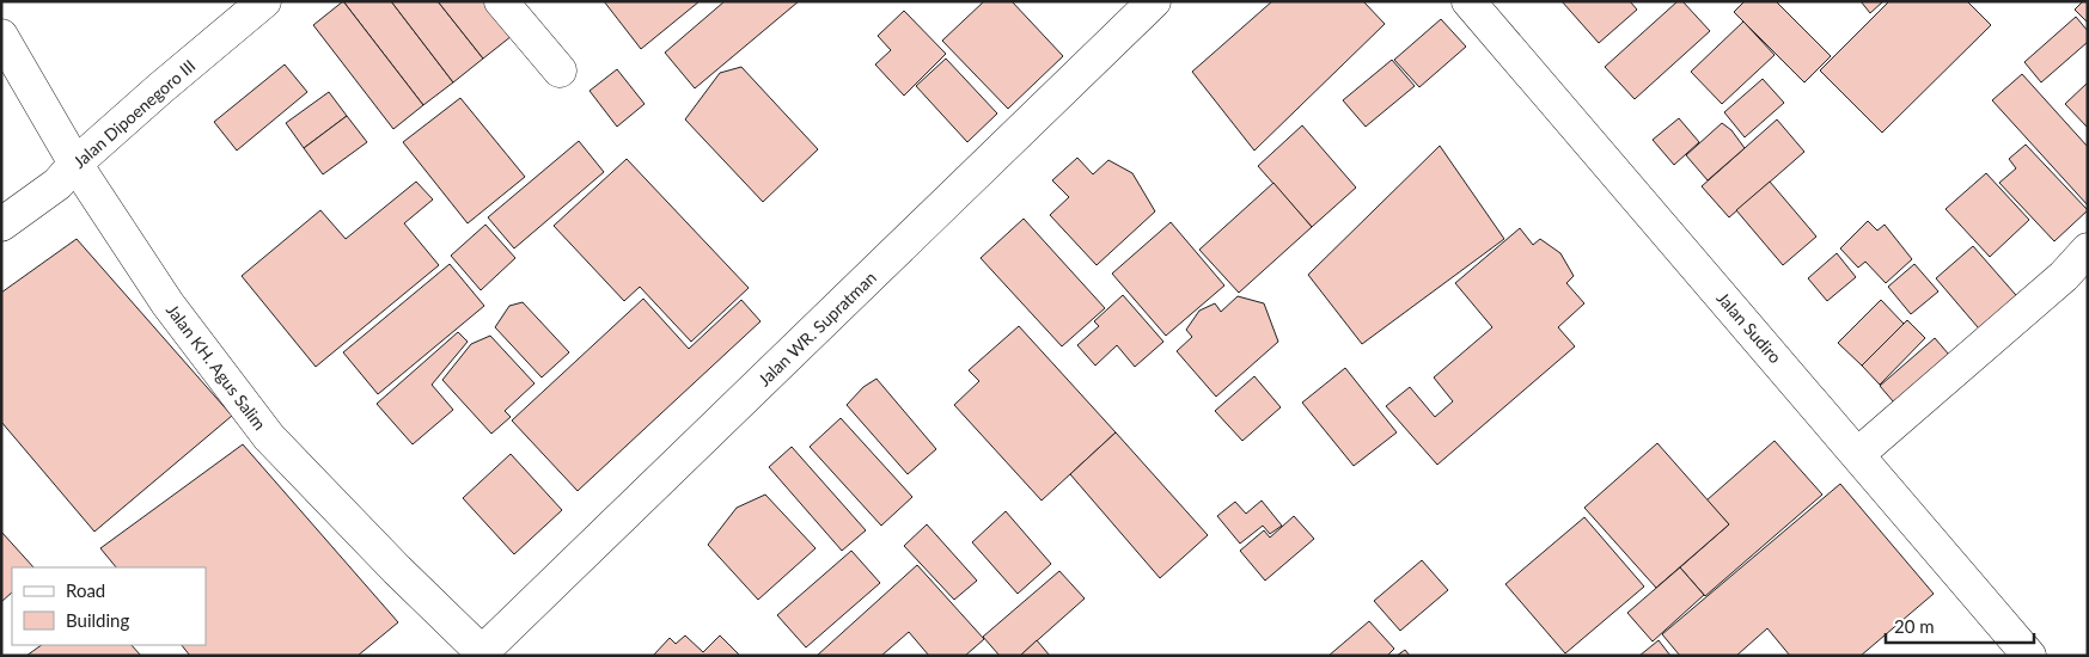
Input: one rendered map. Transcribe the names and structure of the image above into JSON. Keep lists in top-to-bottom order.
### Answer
{
  "streets": {
    "street": [
      "Jalan Dipoenegoro III",
      "Jalan Sudiro",
      "Jalan WR. Supratman",
      "Jalan KH. Agus Salim"
    ]
  },
  "crossings": [
    ["Jalan Dipoenegoro III", "Jalan KH. Agus Salim"],
    ["Jalan WR. Supratman", "Jalan KH. Agus Salim"]
  ],
  "legend": ["Road", "Building"],
  "scale_bar": "20 m"
}
